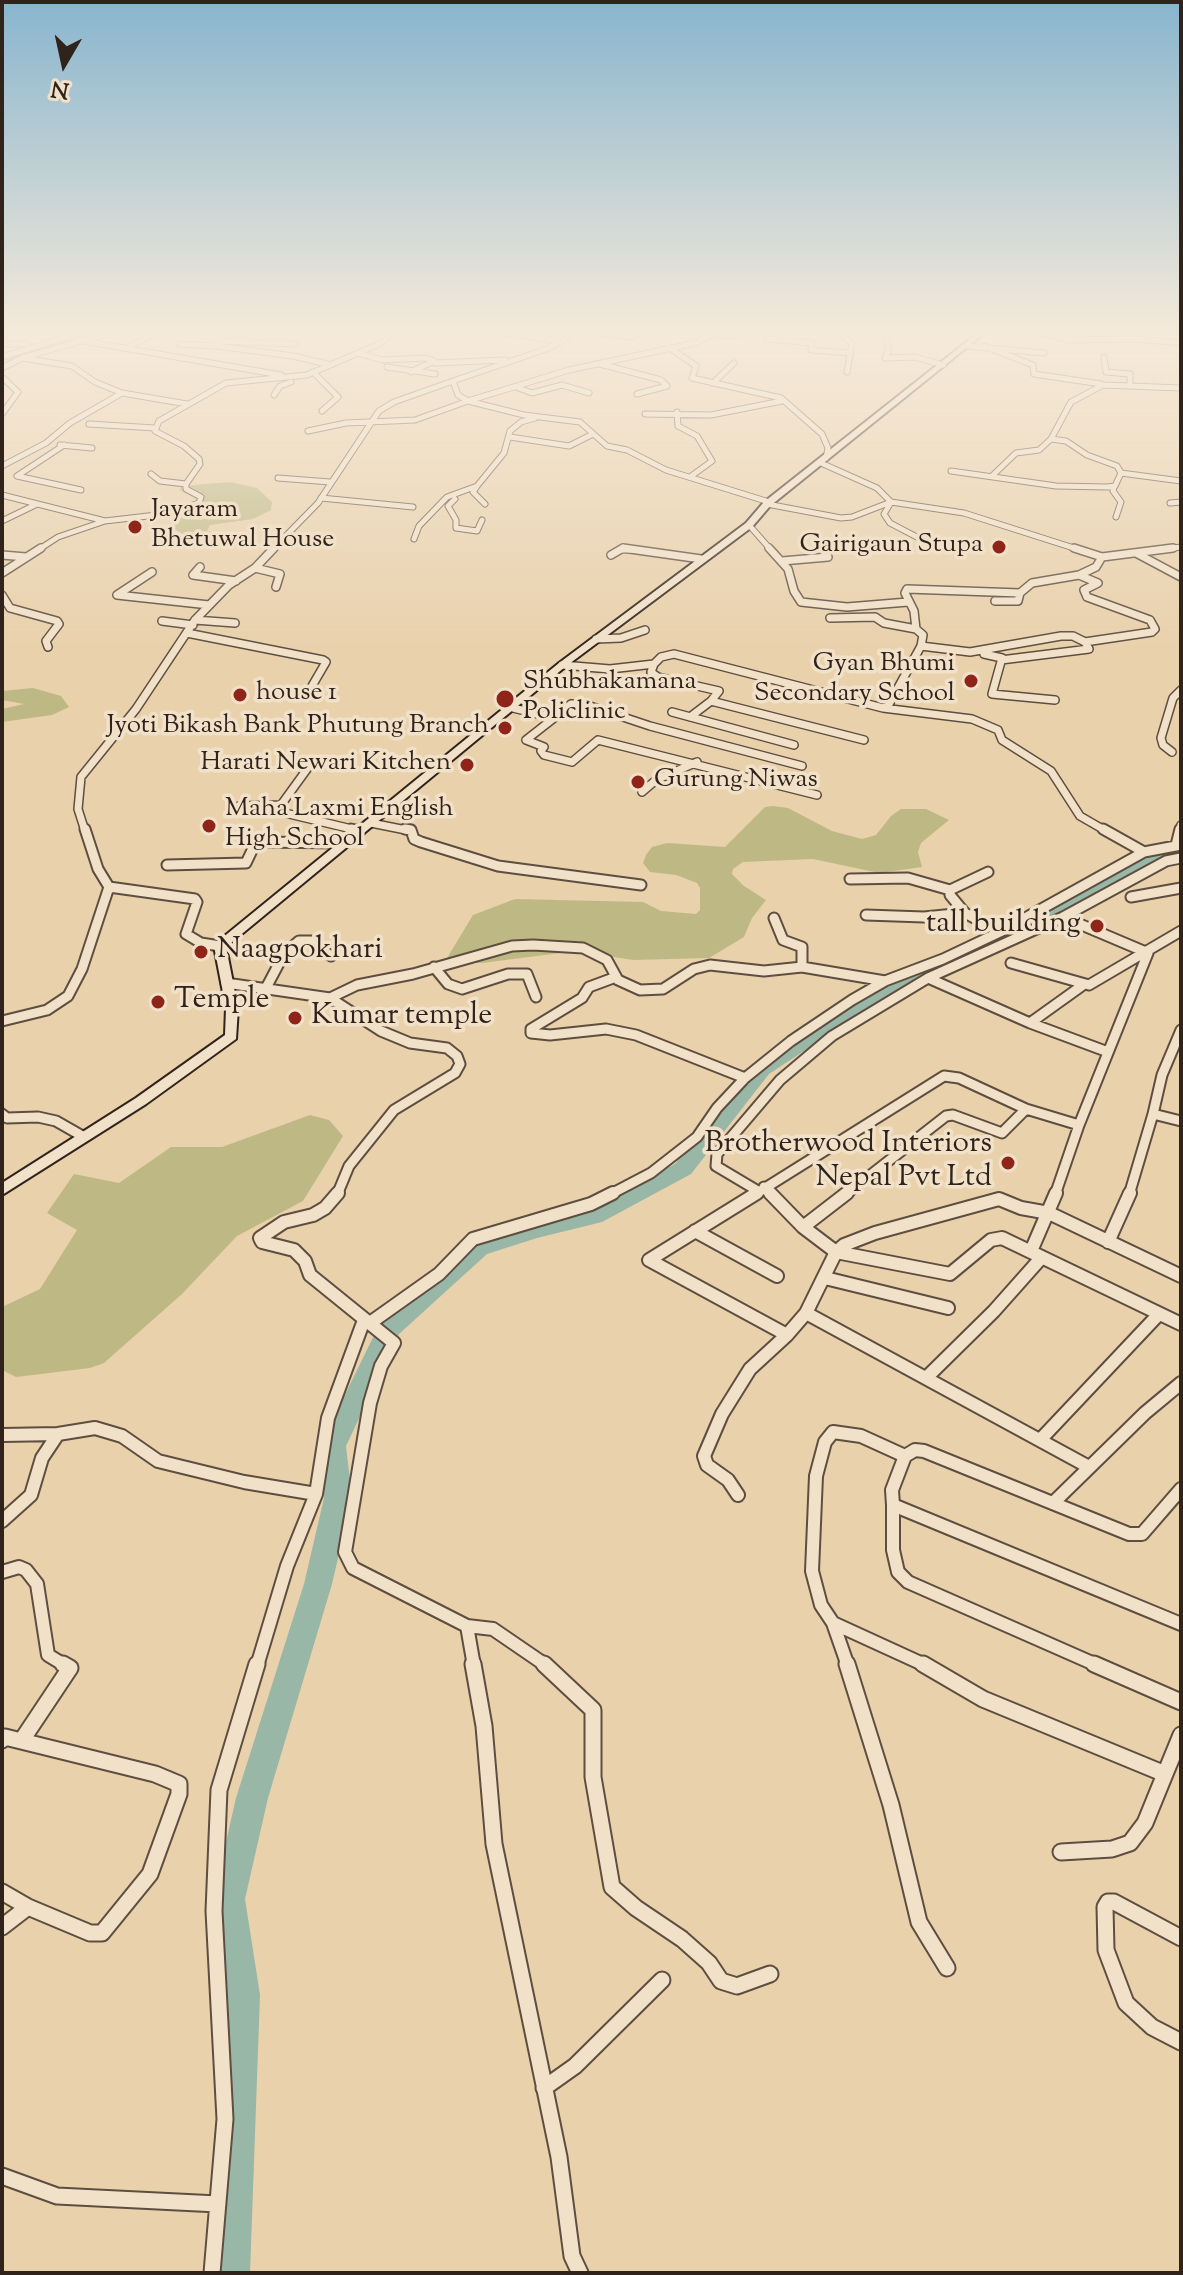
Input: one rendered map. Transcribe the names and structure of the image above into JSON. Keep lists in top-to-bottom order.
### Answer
{
  "places": [
    "Jayaram Bhetuwal House",
    "Gairigaun Stupa",
    "Gyan Bhumi Secondary School",
    "house 1",
    "Shubhakamana Policlinic",
    "Jyoti Bikash Bank Phutung Branch",
    "Harati Newari Kitchen",
    "Gurung Niwas",
    "Maha Laxmi English High School",
    "tall building",
    "Naagpokhari",
    "Temple",
    "Kumar temple",
    "Brotherwood Interiors Nepal Pvt Ltd"
  ],
  "north": "bottom"
}
